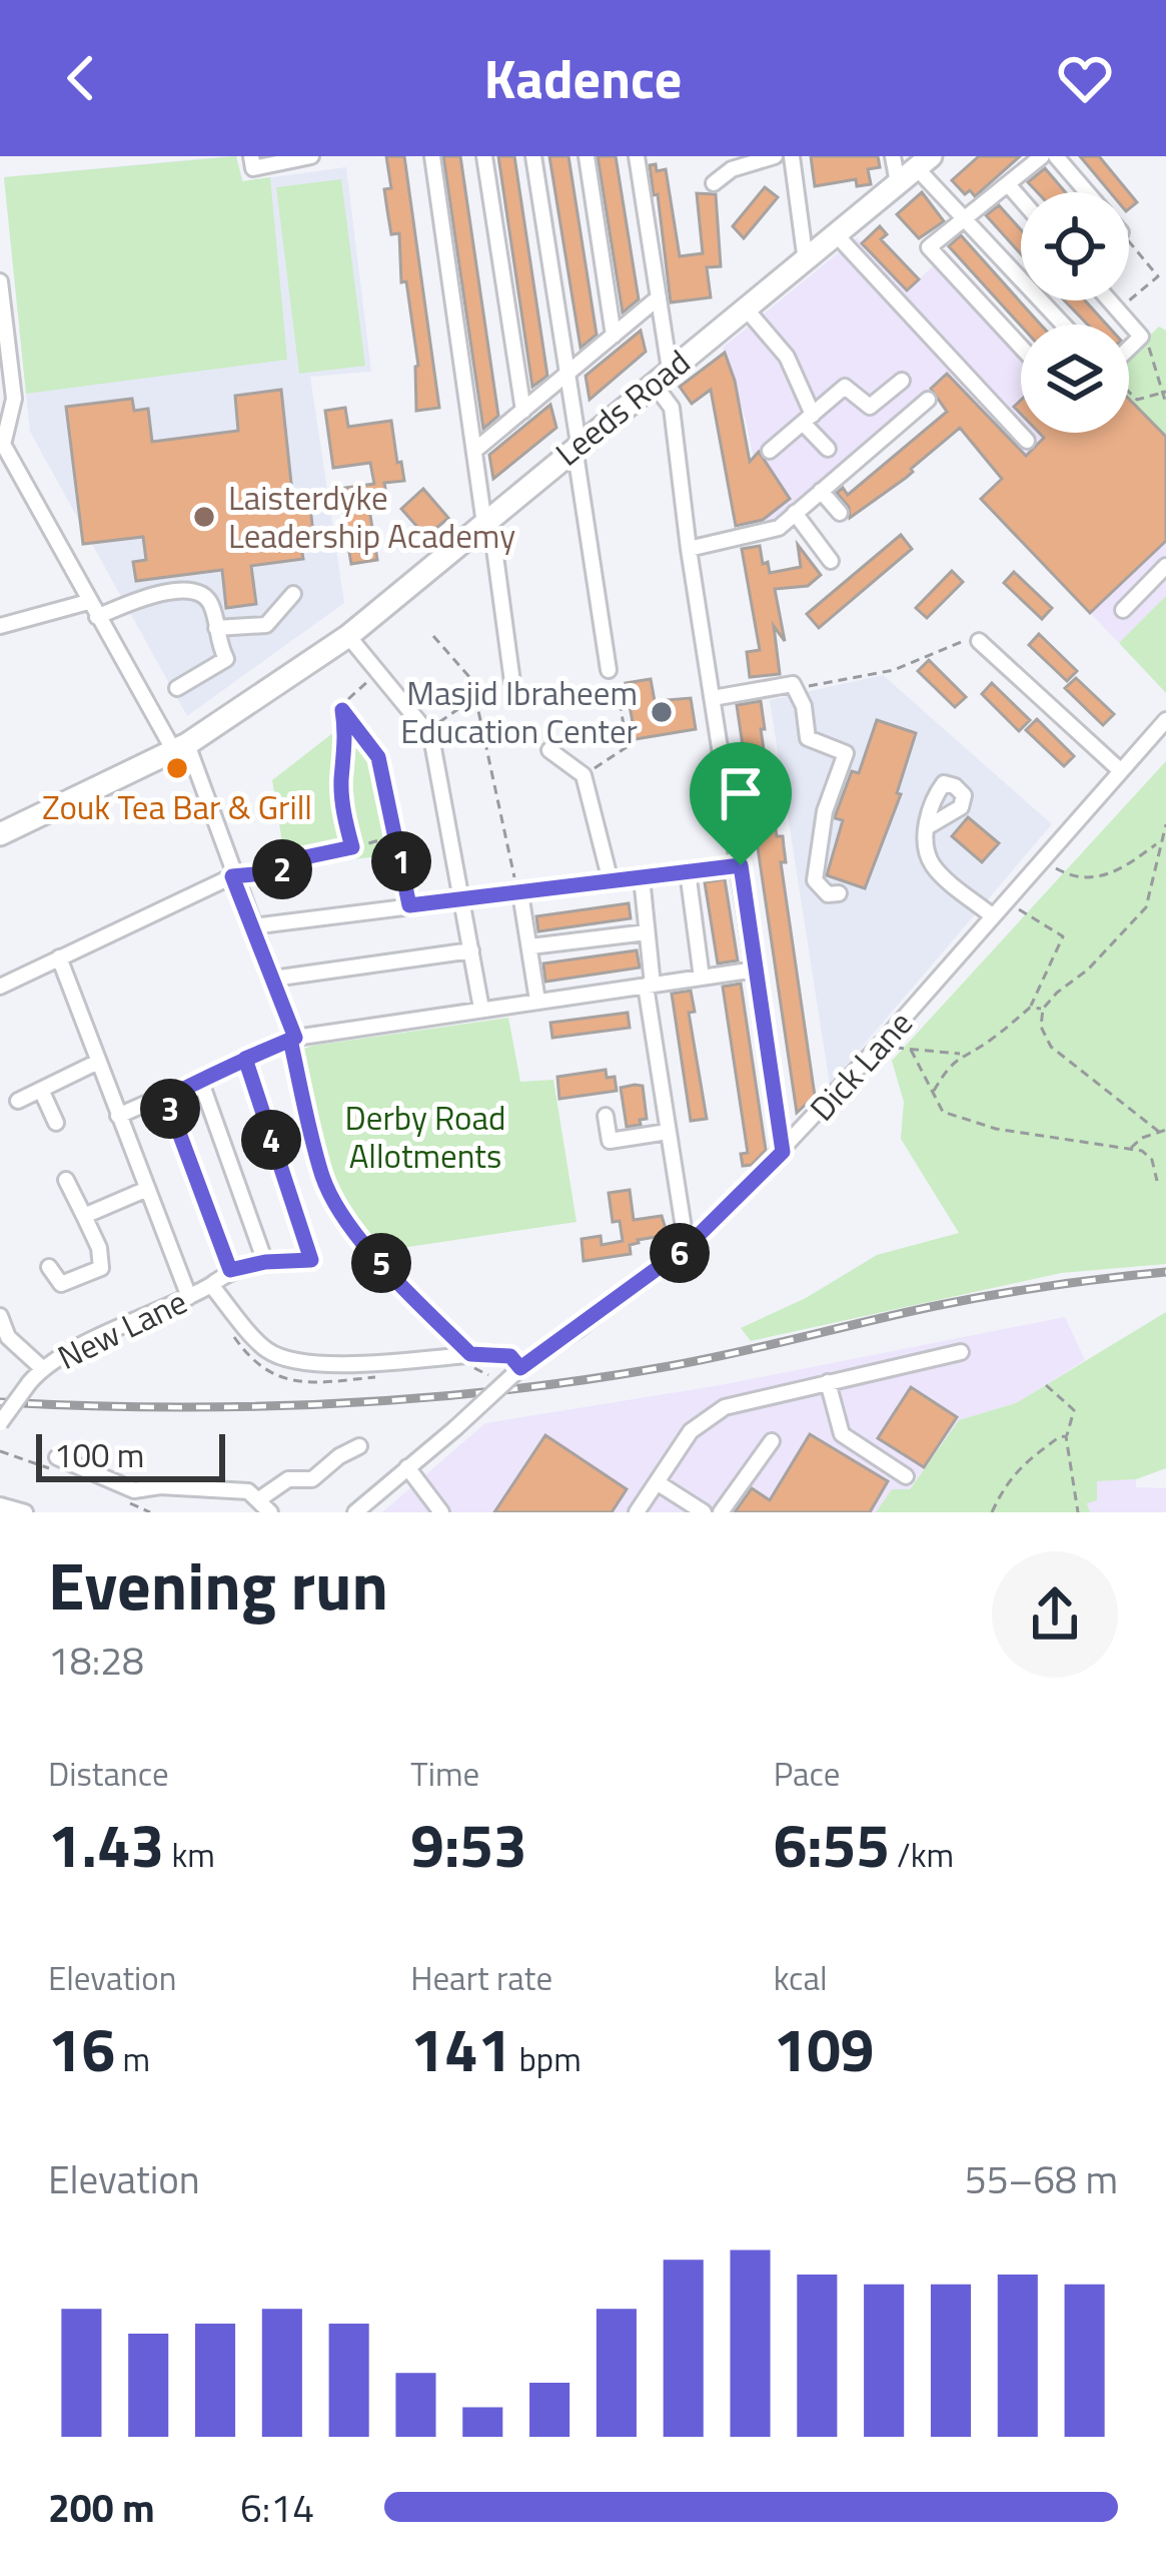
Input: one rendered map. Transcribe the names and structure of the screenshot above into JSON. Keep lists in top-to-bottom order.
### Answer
{
  "streets": {
    "highway": ["Leeds Road"],
    "street": ["Dick Lane", "New Lane"]
  },
  "crossings": [
    ["Dick Lane", "New Lane"]
  ],
  "parks": ["Derby Road Allotments"],
  "places": ["Laisterdyke Leadership Academy", "Masjid Ibraheem Education Center", "Zouk Tea Bar & Grill"],
  "scale_bar": "100 m",
  "page": {
    "header": "Kadence",
    "pins": [
      "1",
      "2",
      "3",
      "4",
      "6",
      "5"
    ],
    "scale": "100 m",
    "heading": ["Evening run", "18:28"],
    "stats": [
      ["Distance", "1.43 km"],
      ["Time", "9:53"],
      ["Pace", "6:55 /km"],
      ["Elevation", "16 m"],
      ["Heart rate", "141 bpm"],
      ["kcal", "109"]
    ],
    "chart": ["Elevation", "55–68 m"],
    "list": [
      {
        "name": "200 m",
        "note": "6:14"
      }
    ]
  }
}
